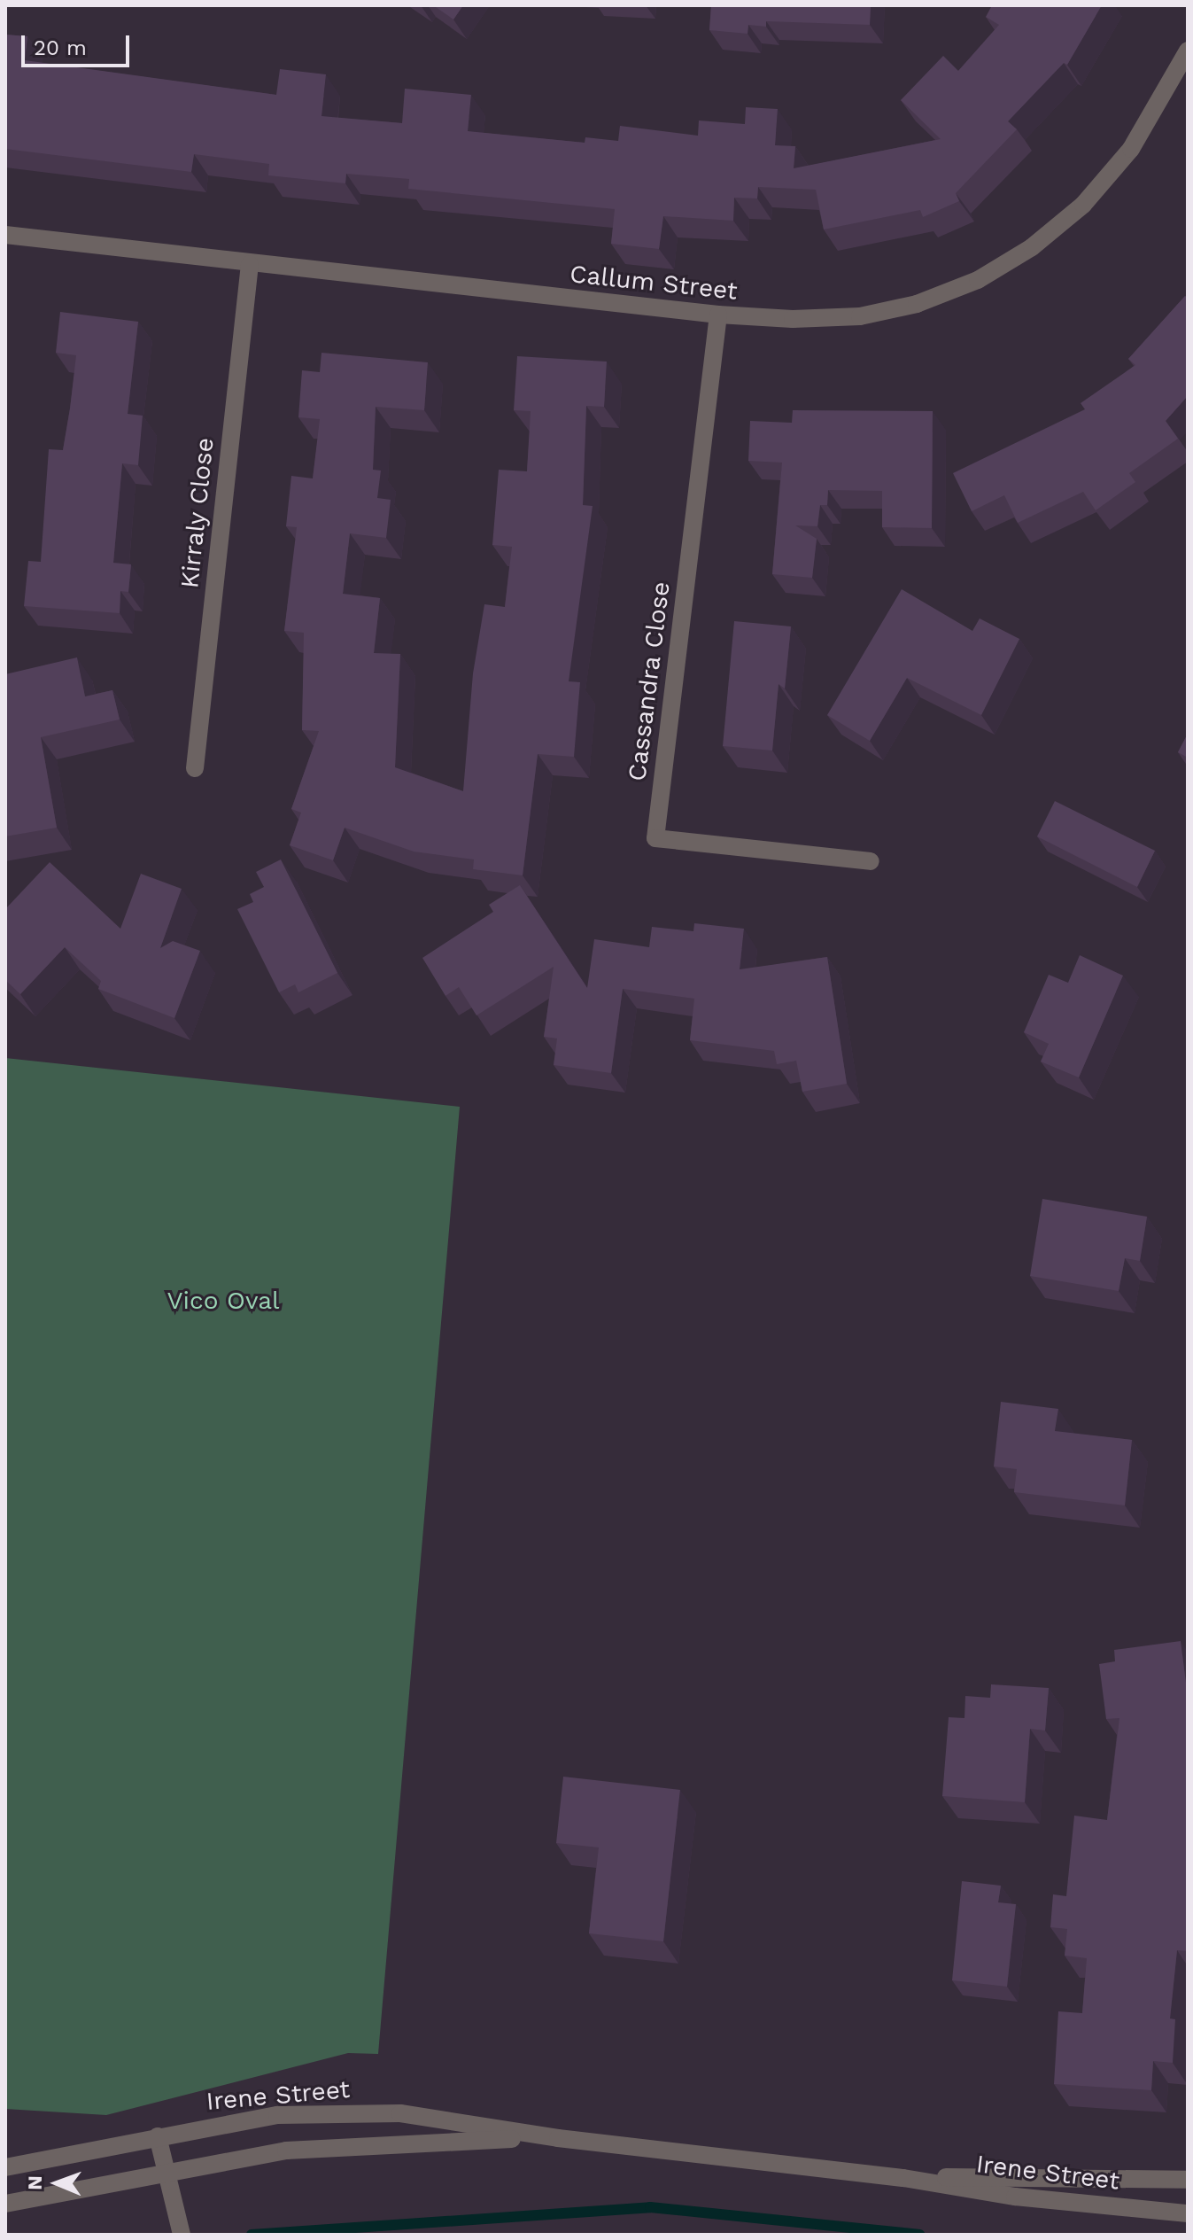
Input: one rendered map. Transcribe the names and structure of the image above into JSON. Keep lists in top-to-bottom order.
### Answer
{
  "streets": {
    "street": [
      "Callum Street",
      "Kirraly Close",
      "Cassandra Close",
      "Irene Street"
    ]
  },
  "crossings": [
    ["Callum Street", "Kirraly Close"],
    ["Callum Street", "Cassandra Close"]
  ],
  "parks": ["Vico Oval"],
  "scale_bar": "20 m",
  "north": "left"
}
